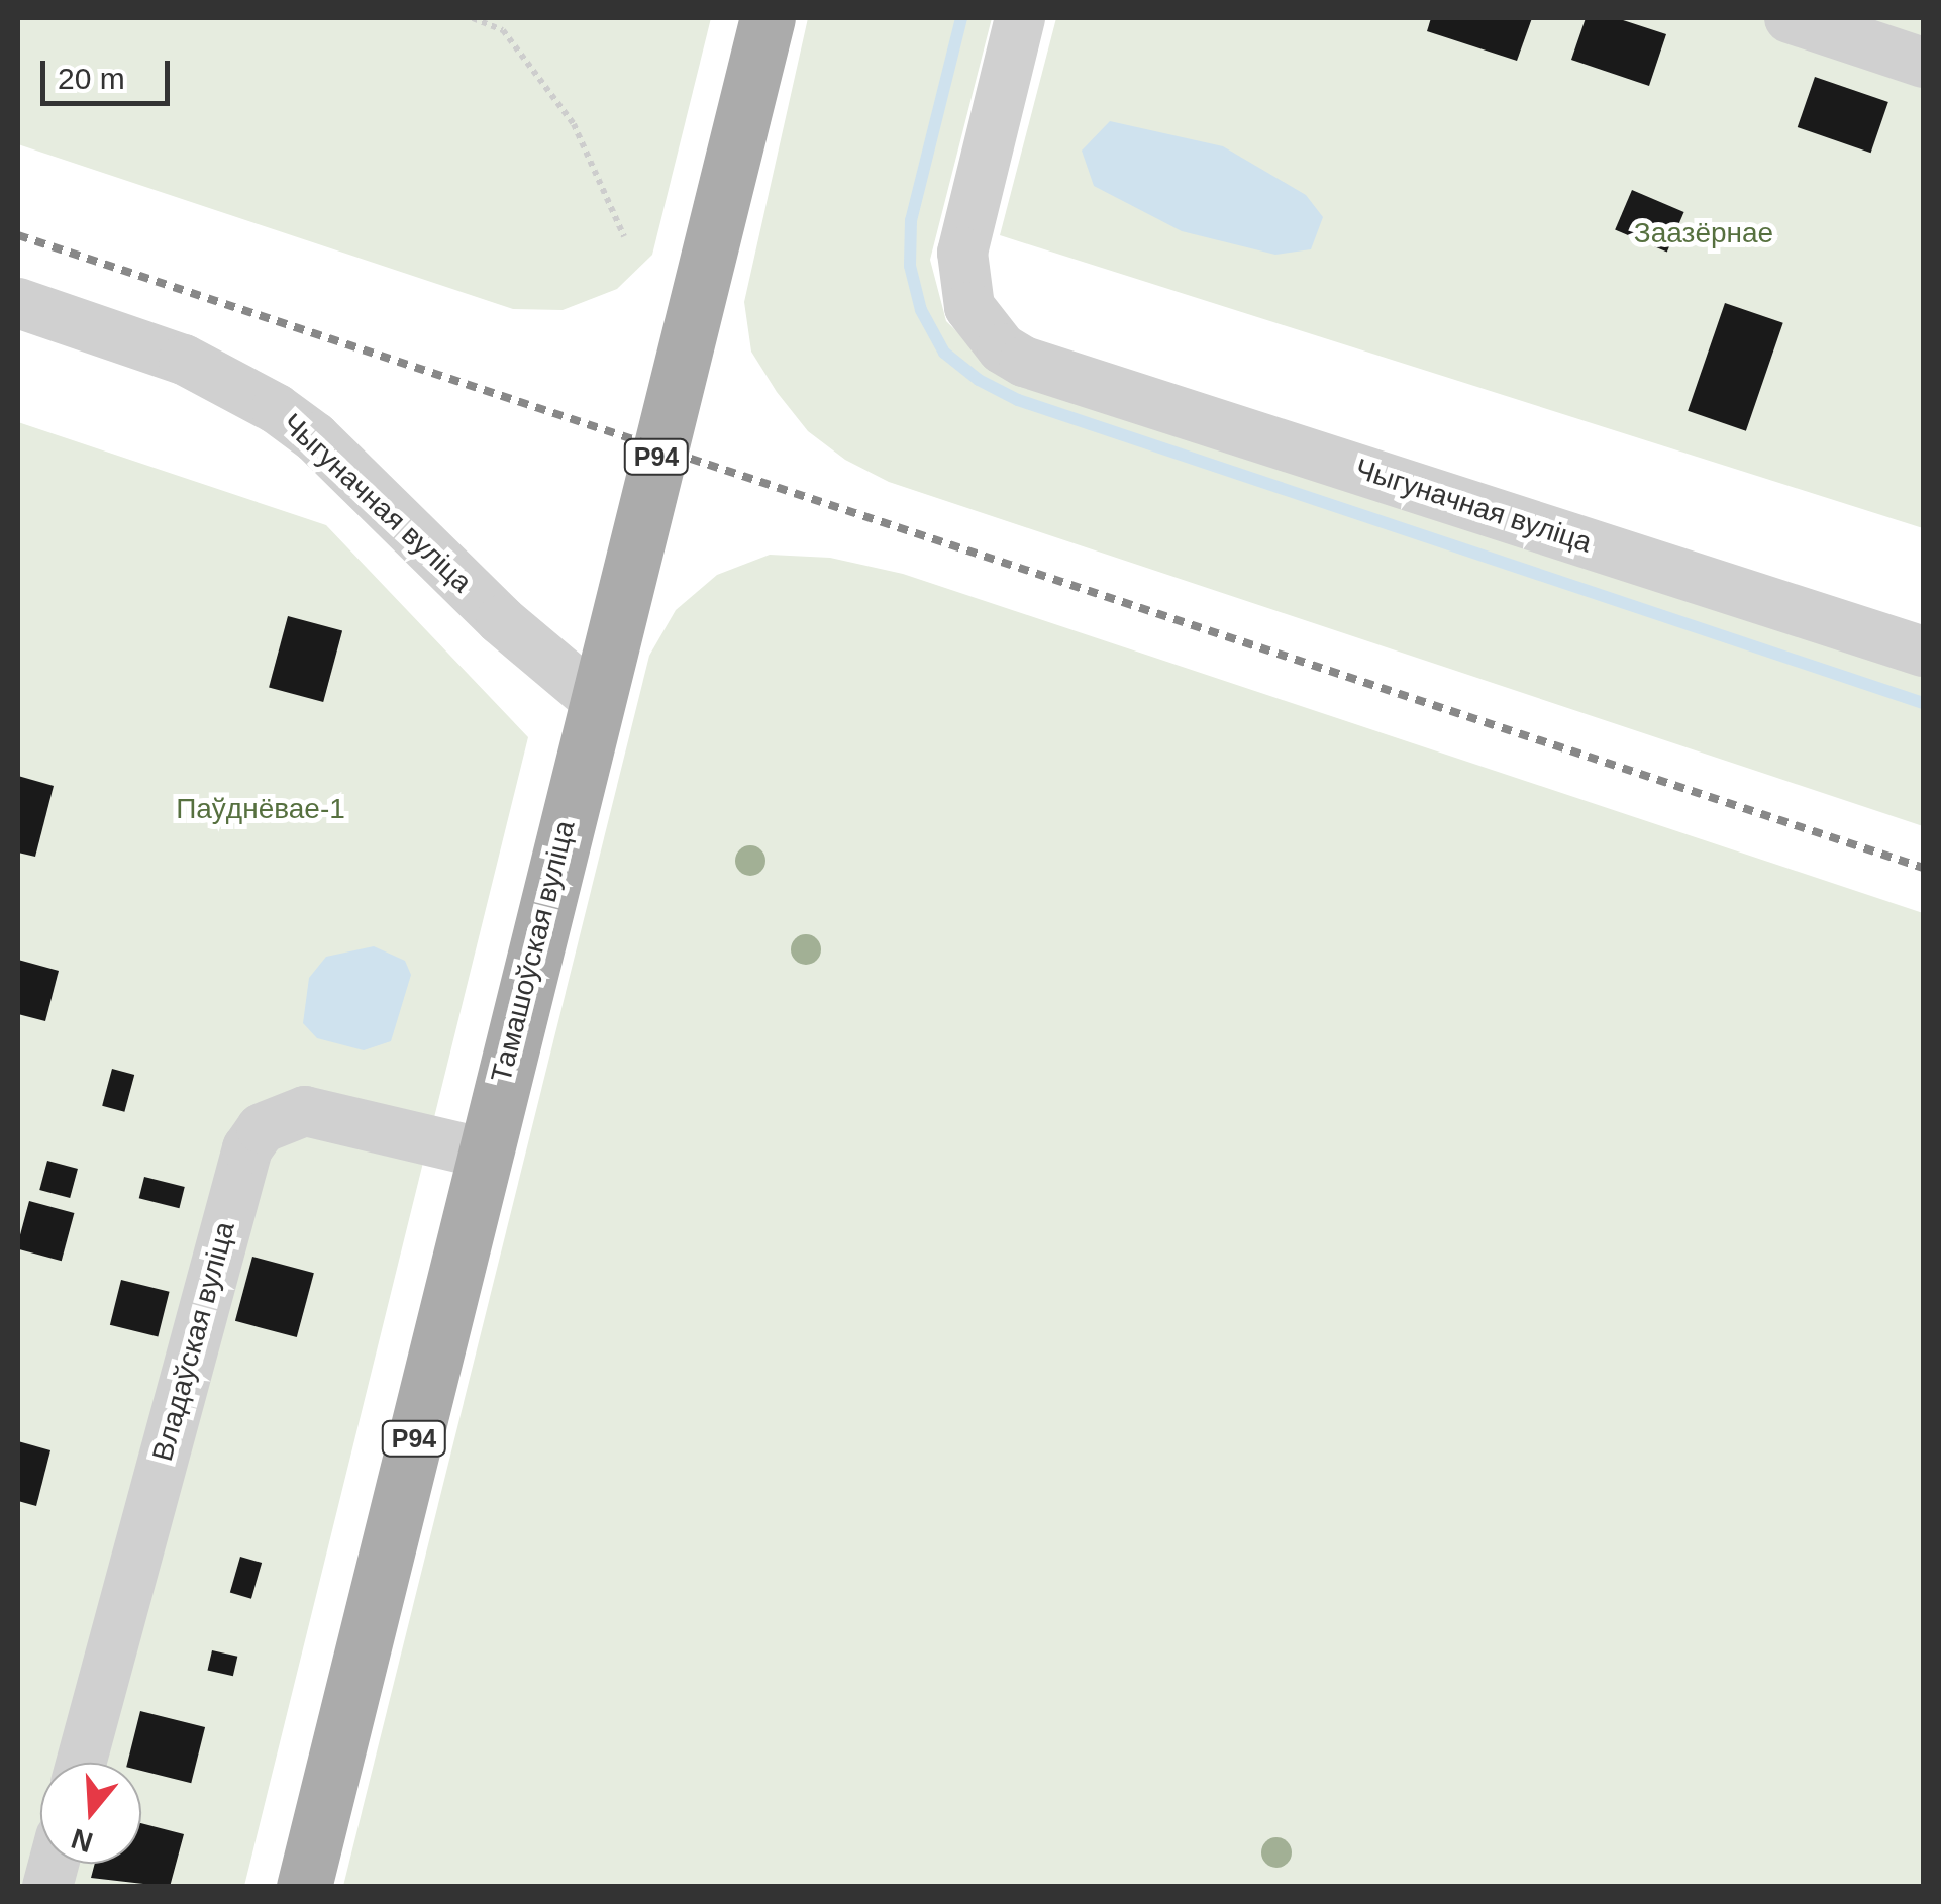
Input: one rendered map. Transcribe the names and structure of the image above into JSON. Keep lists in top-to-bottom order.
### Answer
{
  "streets": {
    "main road": ["Р94", "Тамашоўская вуліца"],
    "lane": ["Чыгуначная вуліца", "Владаўская вуліца"]
  },
  "crossings": [
    ["Чыгуначная вуліца", "Тамашоўская вуліца"],
    ["Тамашоўская вуліца", "Владаўская вуліца"]
  ],
  "parks": ["Заазёрнае", "Паўднёвае-1"],
  "scale_bar": "20 m",
  "north": "bottom"
}
